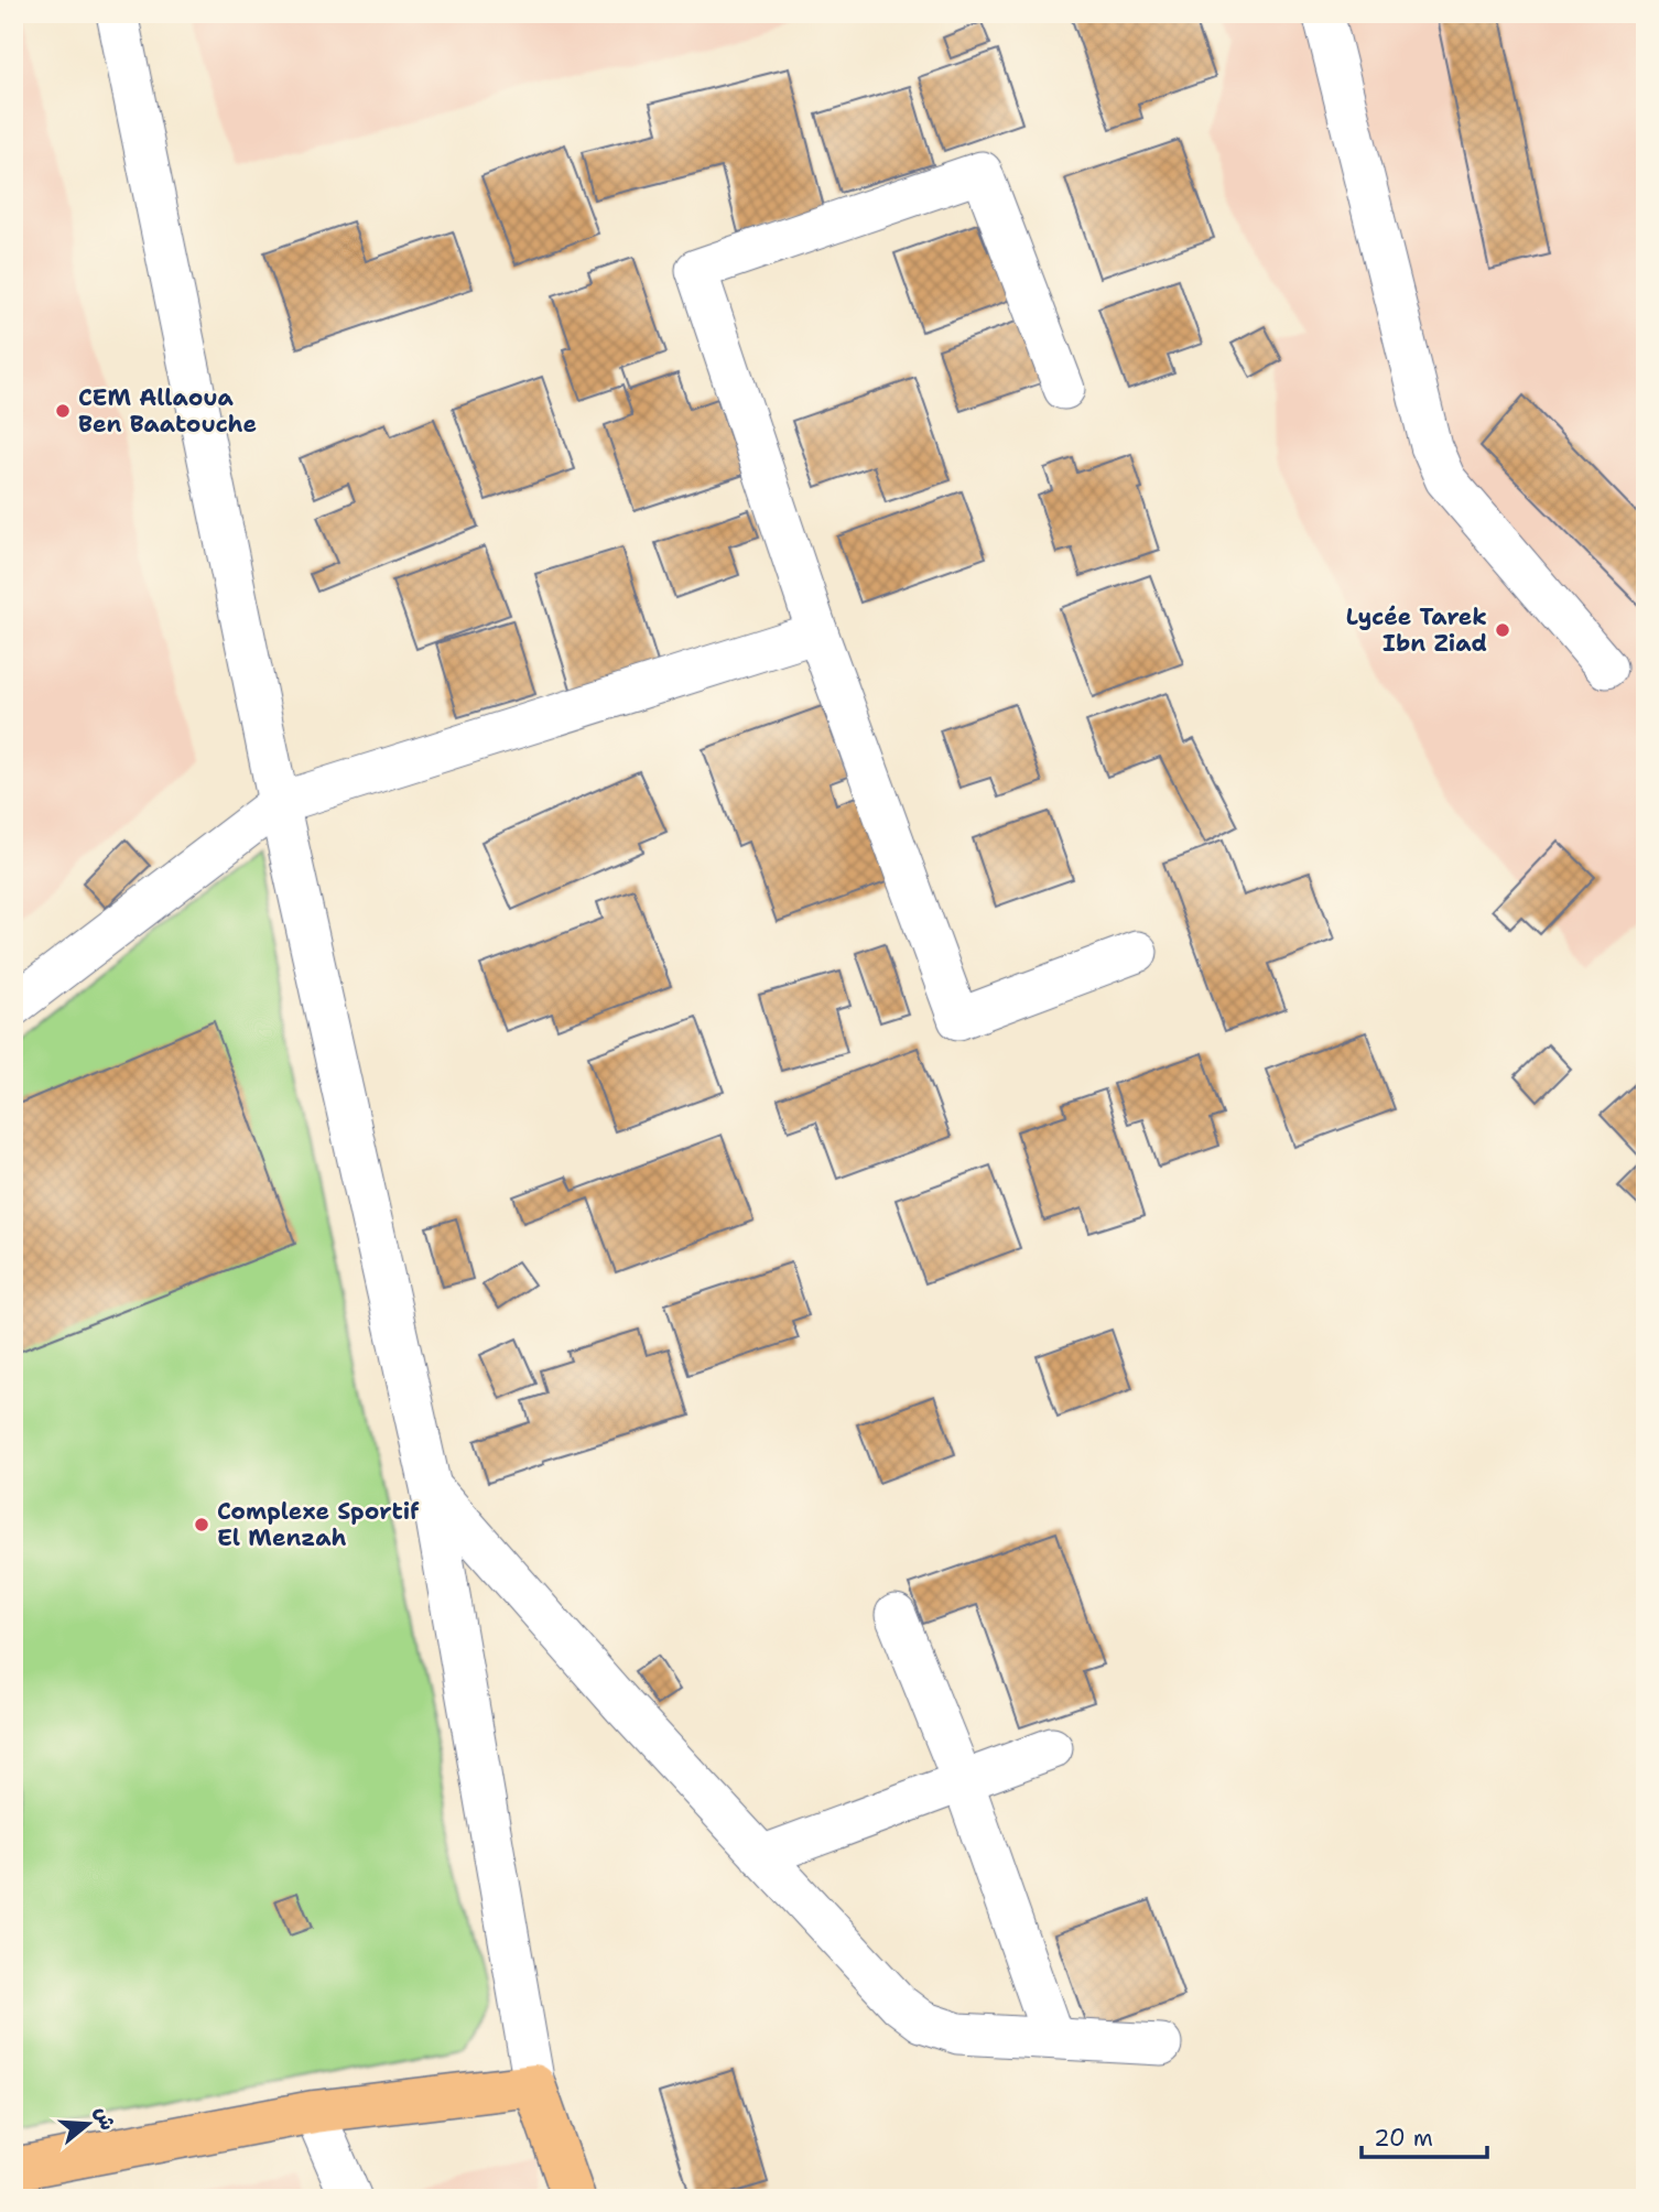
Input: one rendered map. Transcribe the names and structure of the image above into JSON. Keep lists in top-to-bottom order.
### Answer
{
  "places": ["CEM Allaoua Ben Baatouche", "Lycée Tarek Ibn Ziad", "Complexe Sportif El Menzah"],
  "scale_bar": "20 m",
  "north": "right"
}
